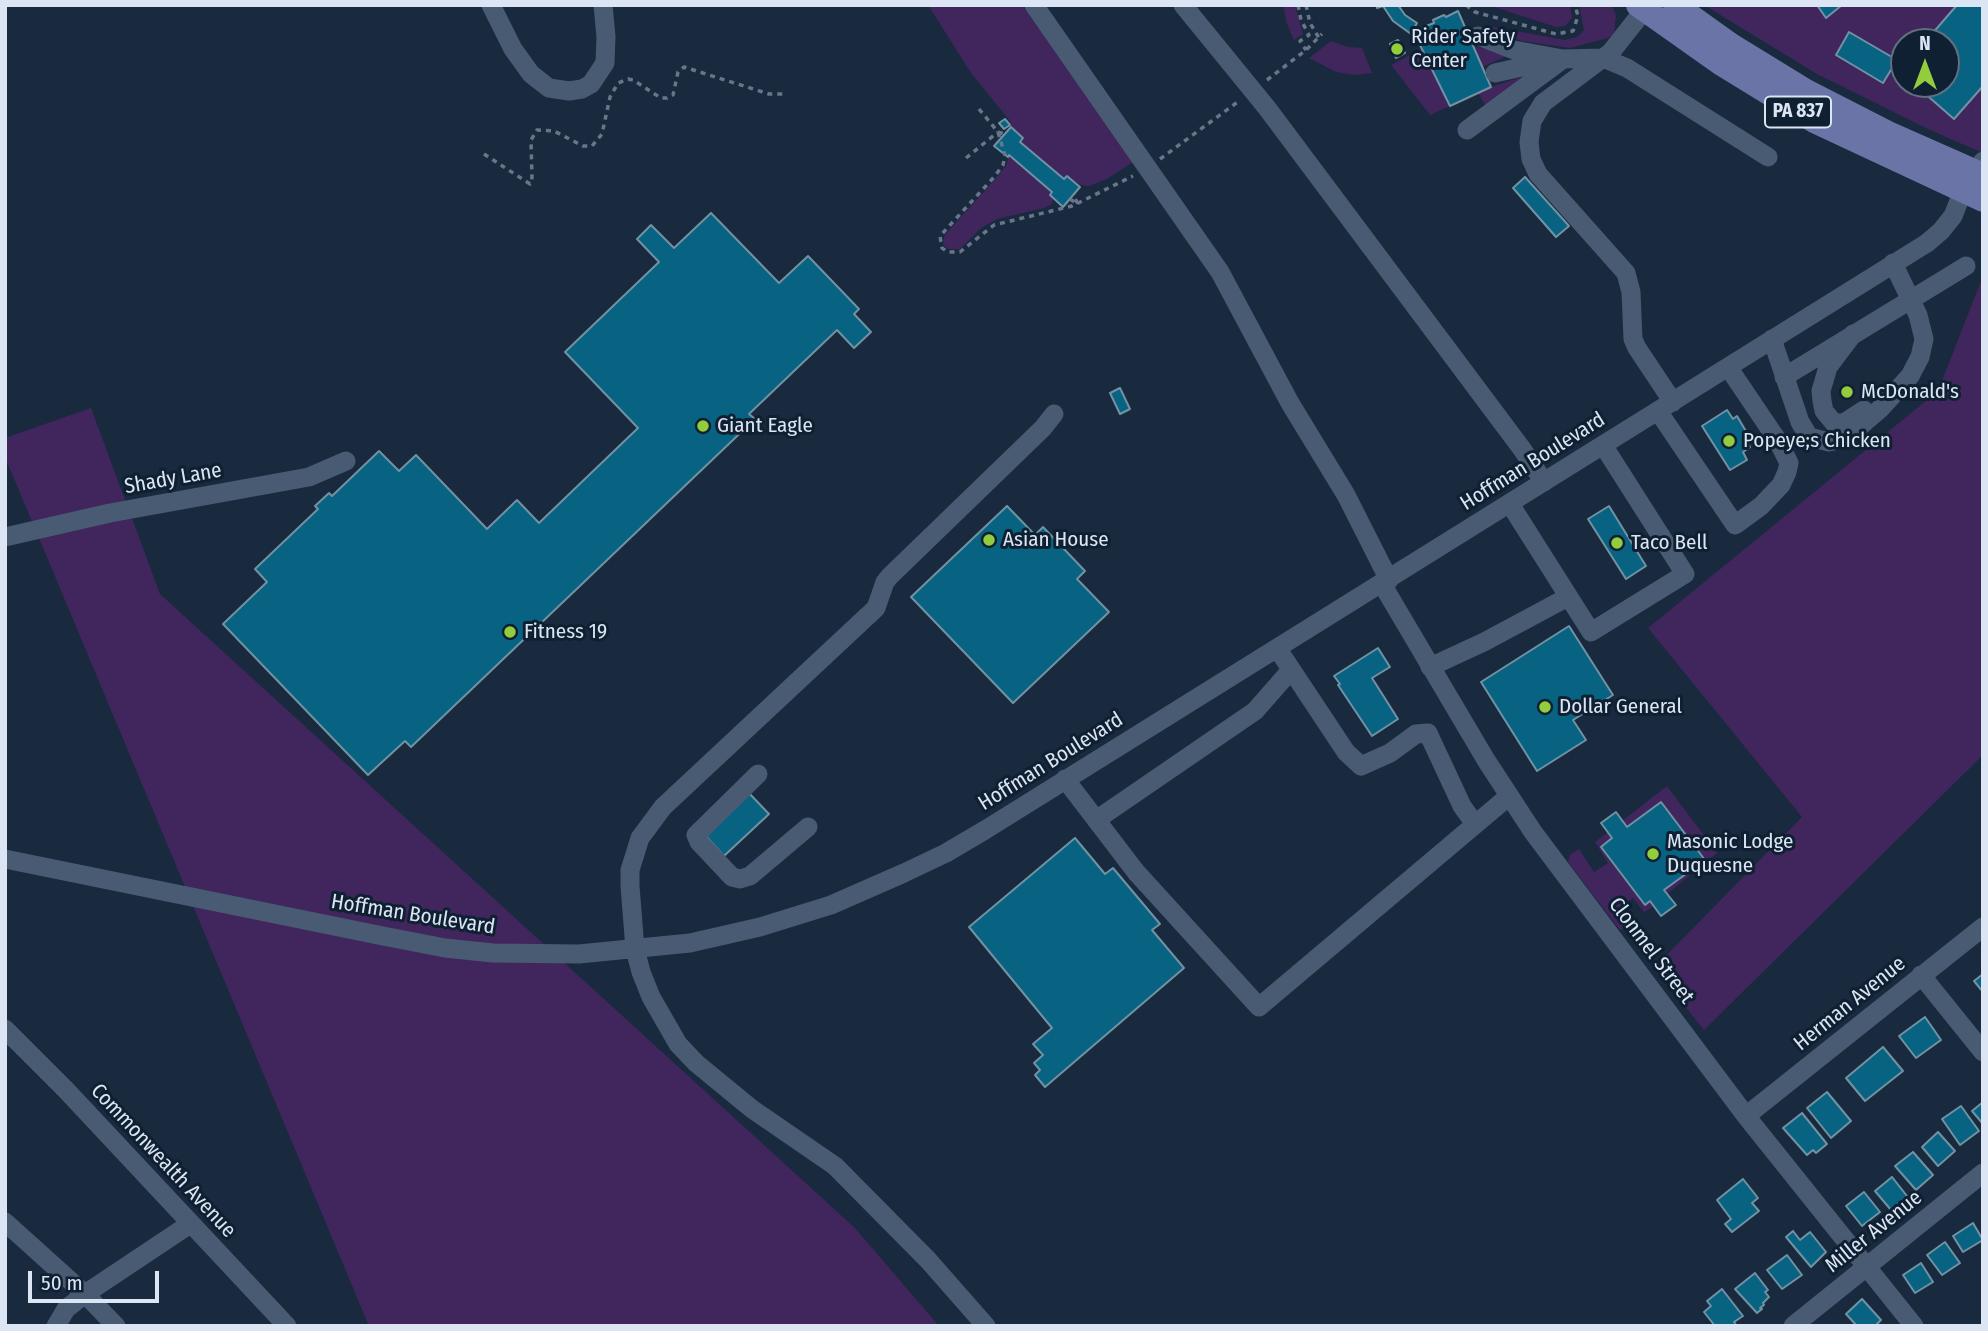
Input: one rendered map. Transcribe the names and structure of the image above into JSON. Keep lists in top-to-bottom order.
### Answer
{
  "streets": {
    "main road": ["PA 837"],
    "street": [
      "Hoffman Boulevard",
      "Shady Lane",
      "Clonmel Street",
      "Herman Avenue",
      "Commonwealth Avenue",
      "Miller Avenue"
    ]
  },
  "crossings": [
    ["PA 837", "Hoffman Boulevard"],
    ["Hoffman Boulevard", "Clonmel Street"],
    ["Clonmel Street", "Herman Avenue"],
    ["Clonmel Street", "Miller Avenue"]
  ],
  "places": [
    "Rider Safety Center",
    "McDonald's",
    "Giant Eagle",
    "Popeye;s Chicken",
    "Asian House",
    "Taco Bell",
    "Fitness 19",
    "Dollar General",
    "Masonic Lodge Duquesne"
  ],
  "scale_bar": "50 m",
  "north": "top"
}
